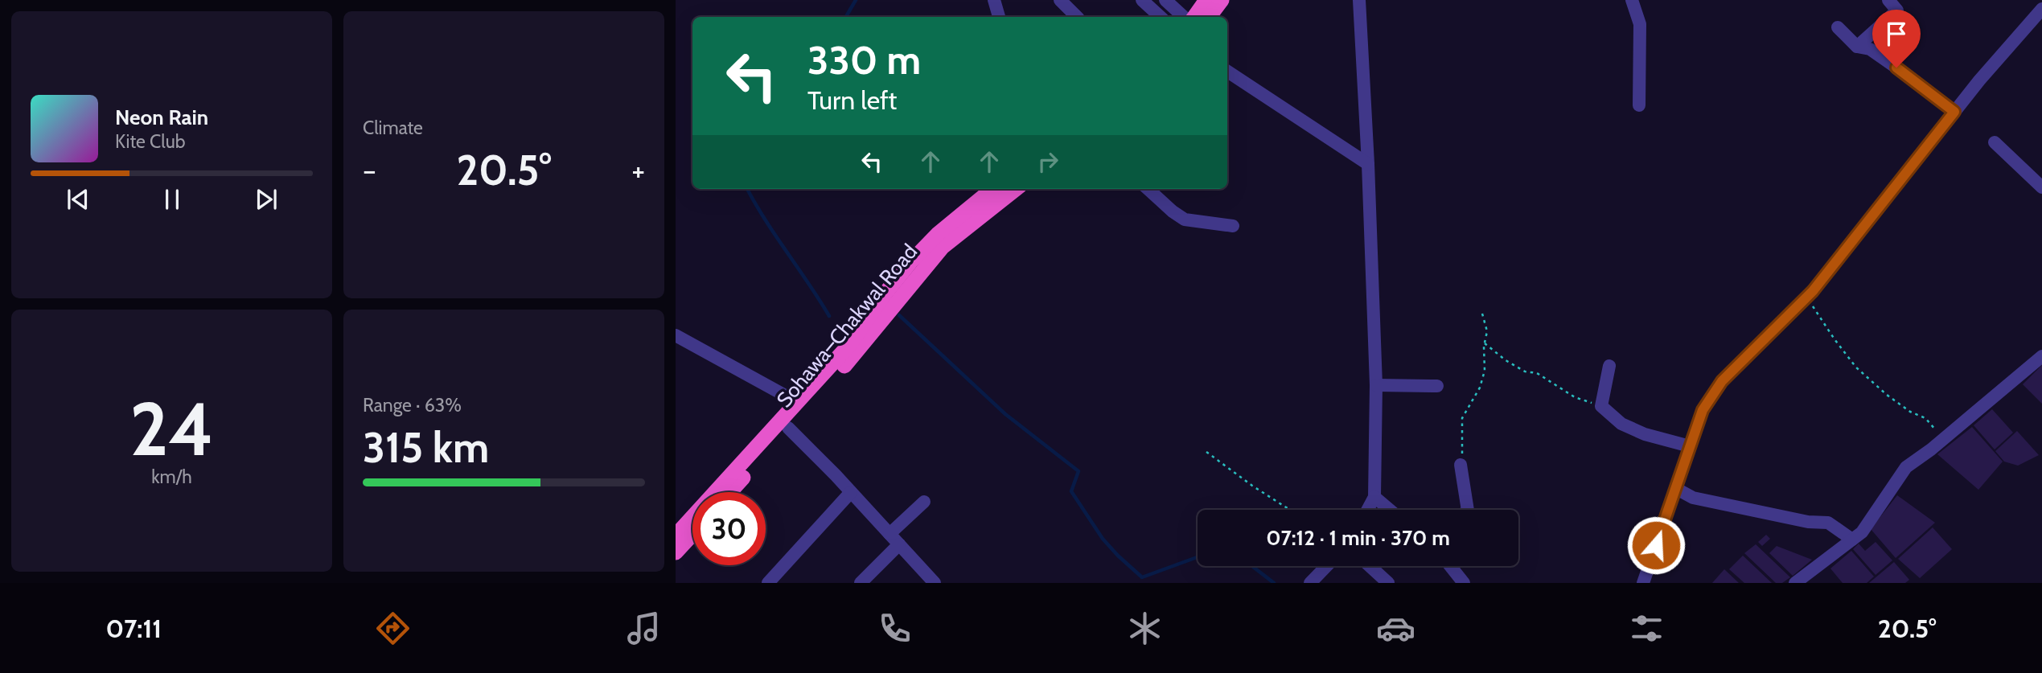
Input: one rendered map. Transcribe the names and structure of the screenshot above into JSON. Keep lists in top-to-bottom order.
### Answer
{
  "streets": {
    "highway": ["Sohawa–Chakwal Road"]
  },
  "page": {
    "tile": [
      "Climate",
      ["24", "km/h"],
      ["Range · 63%", "315 km"]
    ],
    "turn": ["330 m", "Turn left"],
    "song": ["Neon Rain", "Kite Club"],
    "heat": ["−", "20.5°", "+"],
    "limit": "30",
    "trip": "07:12 · 1 min · 370 m",
    "tabs": ["07:11", "20.5°"]
  }
}
